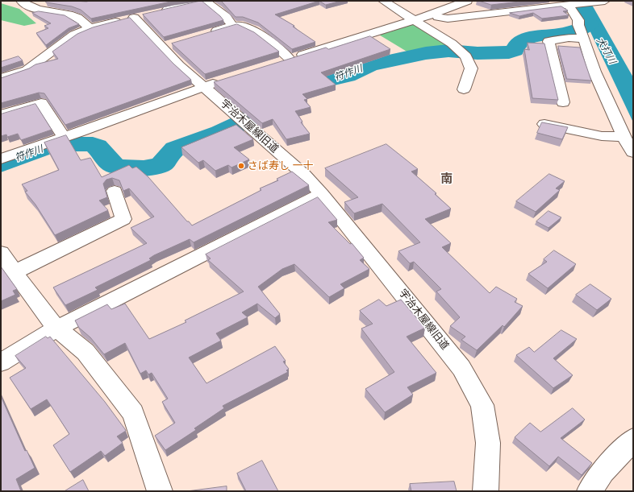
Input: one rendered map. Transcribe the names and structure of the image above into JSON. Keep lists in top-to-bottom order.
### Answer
{
  "streets": {
    "street": ["宇治木屋線旧道"]
  },
  "districts": ["南"],
  "water": ["犬打川", "符作川"],
  "places": ["さば寿し 一十"]
}
